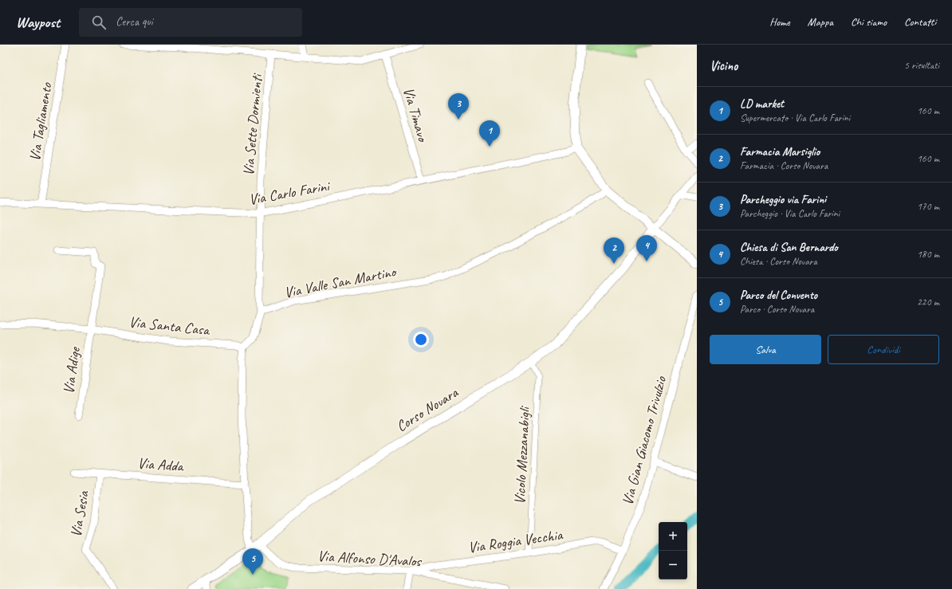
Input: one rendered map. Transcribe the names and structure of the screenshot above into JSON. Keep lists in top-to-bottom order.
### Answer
{
  "streets": {
    "street": [
      "Via Timavo",
      "Via Tagliamento",
      "Via Sette Dormienti",
      "Via Carlo Farini",
      "Via Valle San Martino",
      "Via Santa Casa",
      "Via Adige",
      "Corso Novara",
      "Via Gian Giacomo Trivulzio",
      "Vicolo Mezzanabigli",
      "Via Adda",
      "Via Sesia",
      "Via Roggia Vecchia",
      "Via Alfonso D'Avalos"
    ]
  },
  "crossings": [
    ["Via Timavo", "Via Carlo Farini"],
    ["Via Tagliamento", "Via Carlo Farini"],
    ["Via Sette Dormienti", "Via Carlo Farini"],
    ["Via Sette Dormienti", "Via Valle San Martino"],
    ["Via Santa Casa", "Via Adige"],
    ["Corso Novara", "Vicolo Mezzanabigli"],
    ["Corso Novara", "Via Alfonso D'Avalos"],
    ["Via Gian Giacomo Trivulzio", "Via Roggia Vecchia"],
    ["Vicolo Mezzanabigli", "Via Roggia Vecchia"],
    ["Via Adda", "Via Sesia"],
    ["Via Roggia Vecchia", "Via Alfonso D'Avalos"]
  ],
  "page": {
    "header": "Waypost",
    "search": "Cerca qui",
    "nav": [
      "Home",
      "Mappa",
      "Chi siamo",
      "Contatti"
    ],
    "heading": ["Vicino", "5 risultati"],
    "list": [
      {
        "mark": "1",
        "name": "LD market",
        "note": "Supermercato · Via Carlo Farini",
        "value": "160 m"
      },
      {
        "mark": "2",
        "name": "Farmacia Marsiglio",
        "note": "Farmacia · Corso Novara",
        "value": "160 m"
      },
      {
        "mark": "3",
        "name": "Parcheggio via Farini",
        "note": "Parcheggio · Via Carlo Farini",
        "value": "170 m"
      },
      {
        "mark": "4",
        "name": "Chiesa di San Bernardo",
        "note": "Chiesa · Corso Novara",
        "value": "180 m"
      },
      {
        "mark": "5",
        "name": "Parco del Convento",
        "note": "Parco · Corso Novara",
        "value": "220 m"
      }
    ],
    "pins": [
      "3",
      "1",
      "4",
      "2",
      "5"
    ],
    "buttons": ["Salva", "Condividi"],
    "map_buttons": ["+", "−"]
  }
}
